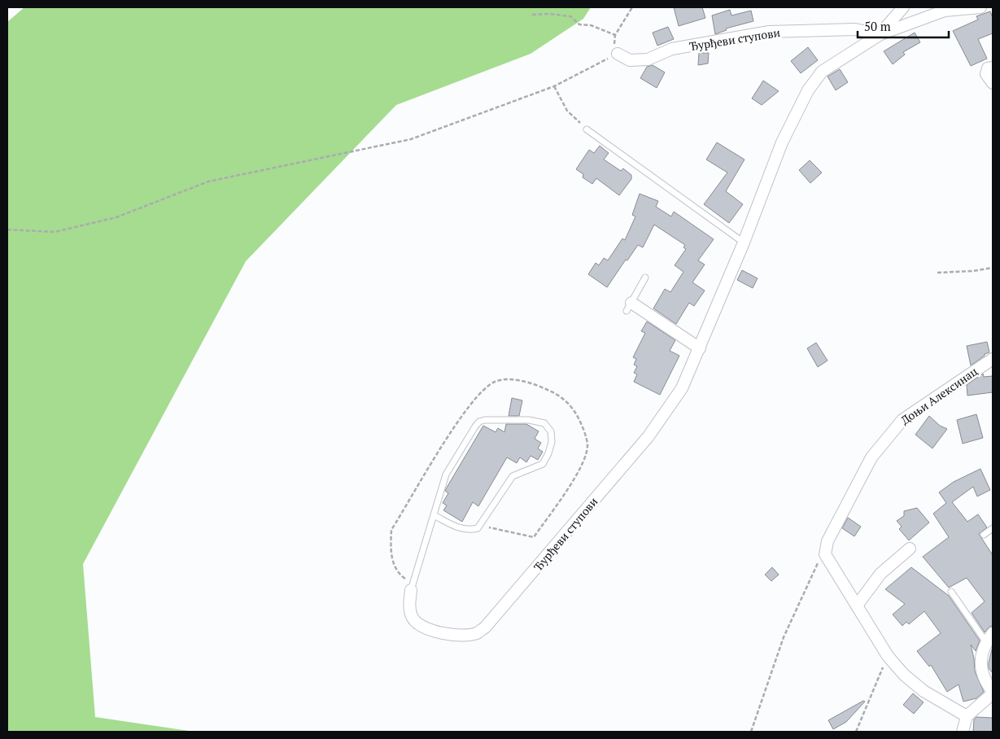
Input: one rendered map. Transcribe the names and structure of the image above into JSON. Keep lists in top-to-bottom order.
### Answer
{
  "streets": {
    "street": ["Ђурђеви ступови", "Доњи Алексинац"]
  },
  "scale_bar": "50 m"
}
